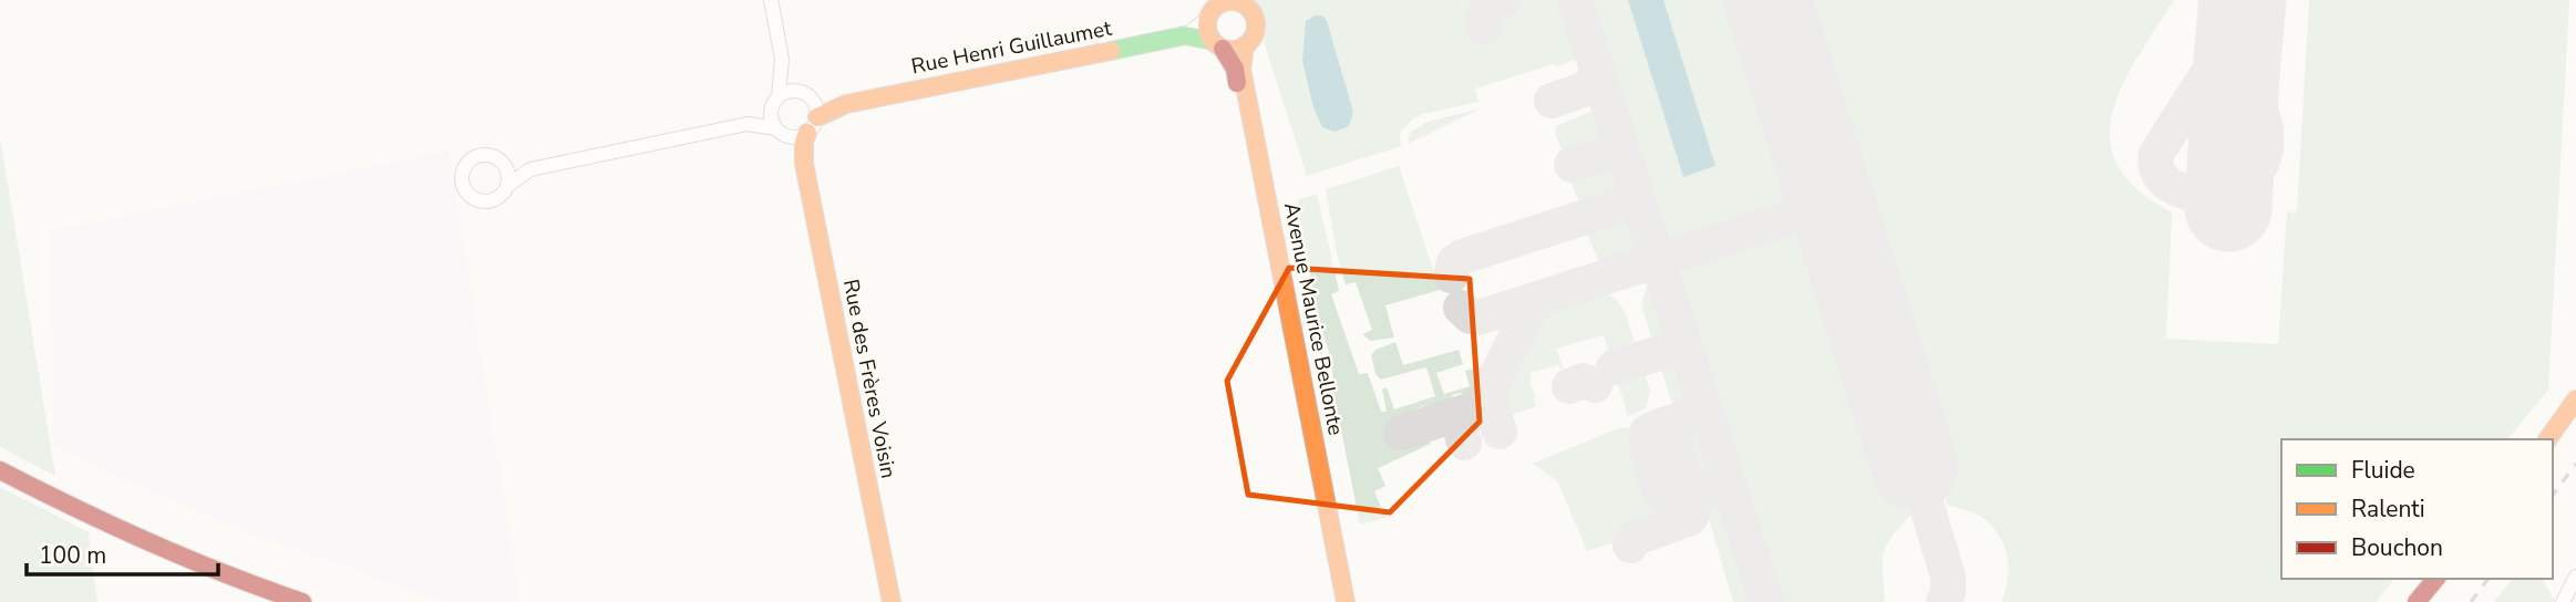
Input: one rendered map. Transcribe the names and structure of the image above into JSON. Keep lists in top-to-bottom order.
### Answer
{
  "streets": {
    "street": ["Rue Henri Guillaumet", "Avenue Maurice Bellonte", "Rue des Frères Voisin"]
  },
  "crossings": [
    ["Rue Henri Guillaumet", "Avenue Maurice Bellonte"],
    ["Rue Henri Guillaumet", "Rue des Frères Voisin"]
  ],
  "legend": ["Fluide", "Ralenti", "Bouchon"],
  "scale_bar": "100 m"
}
